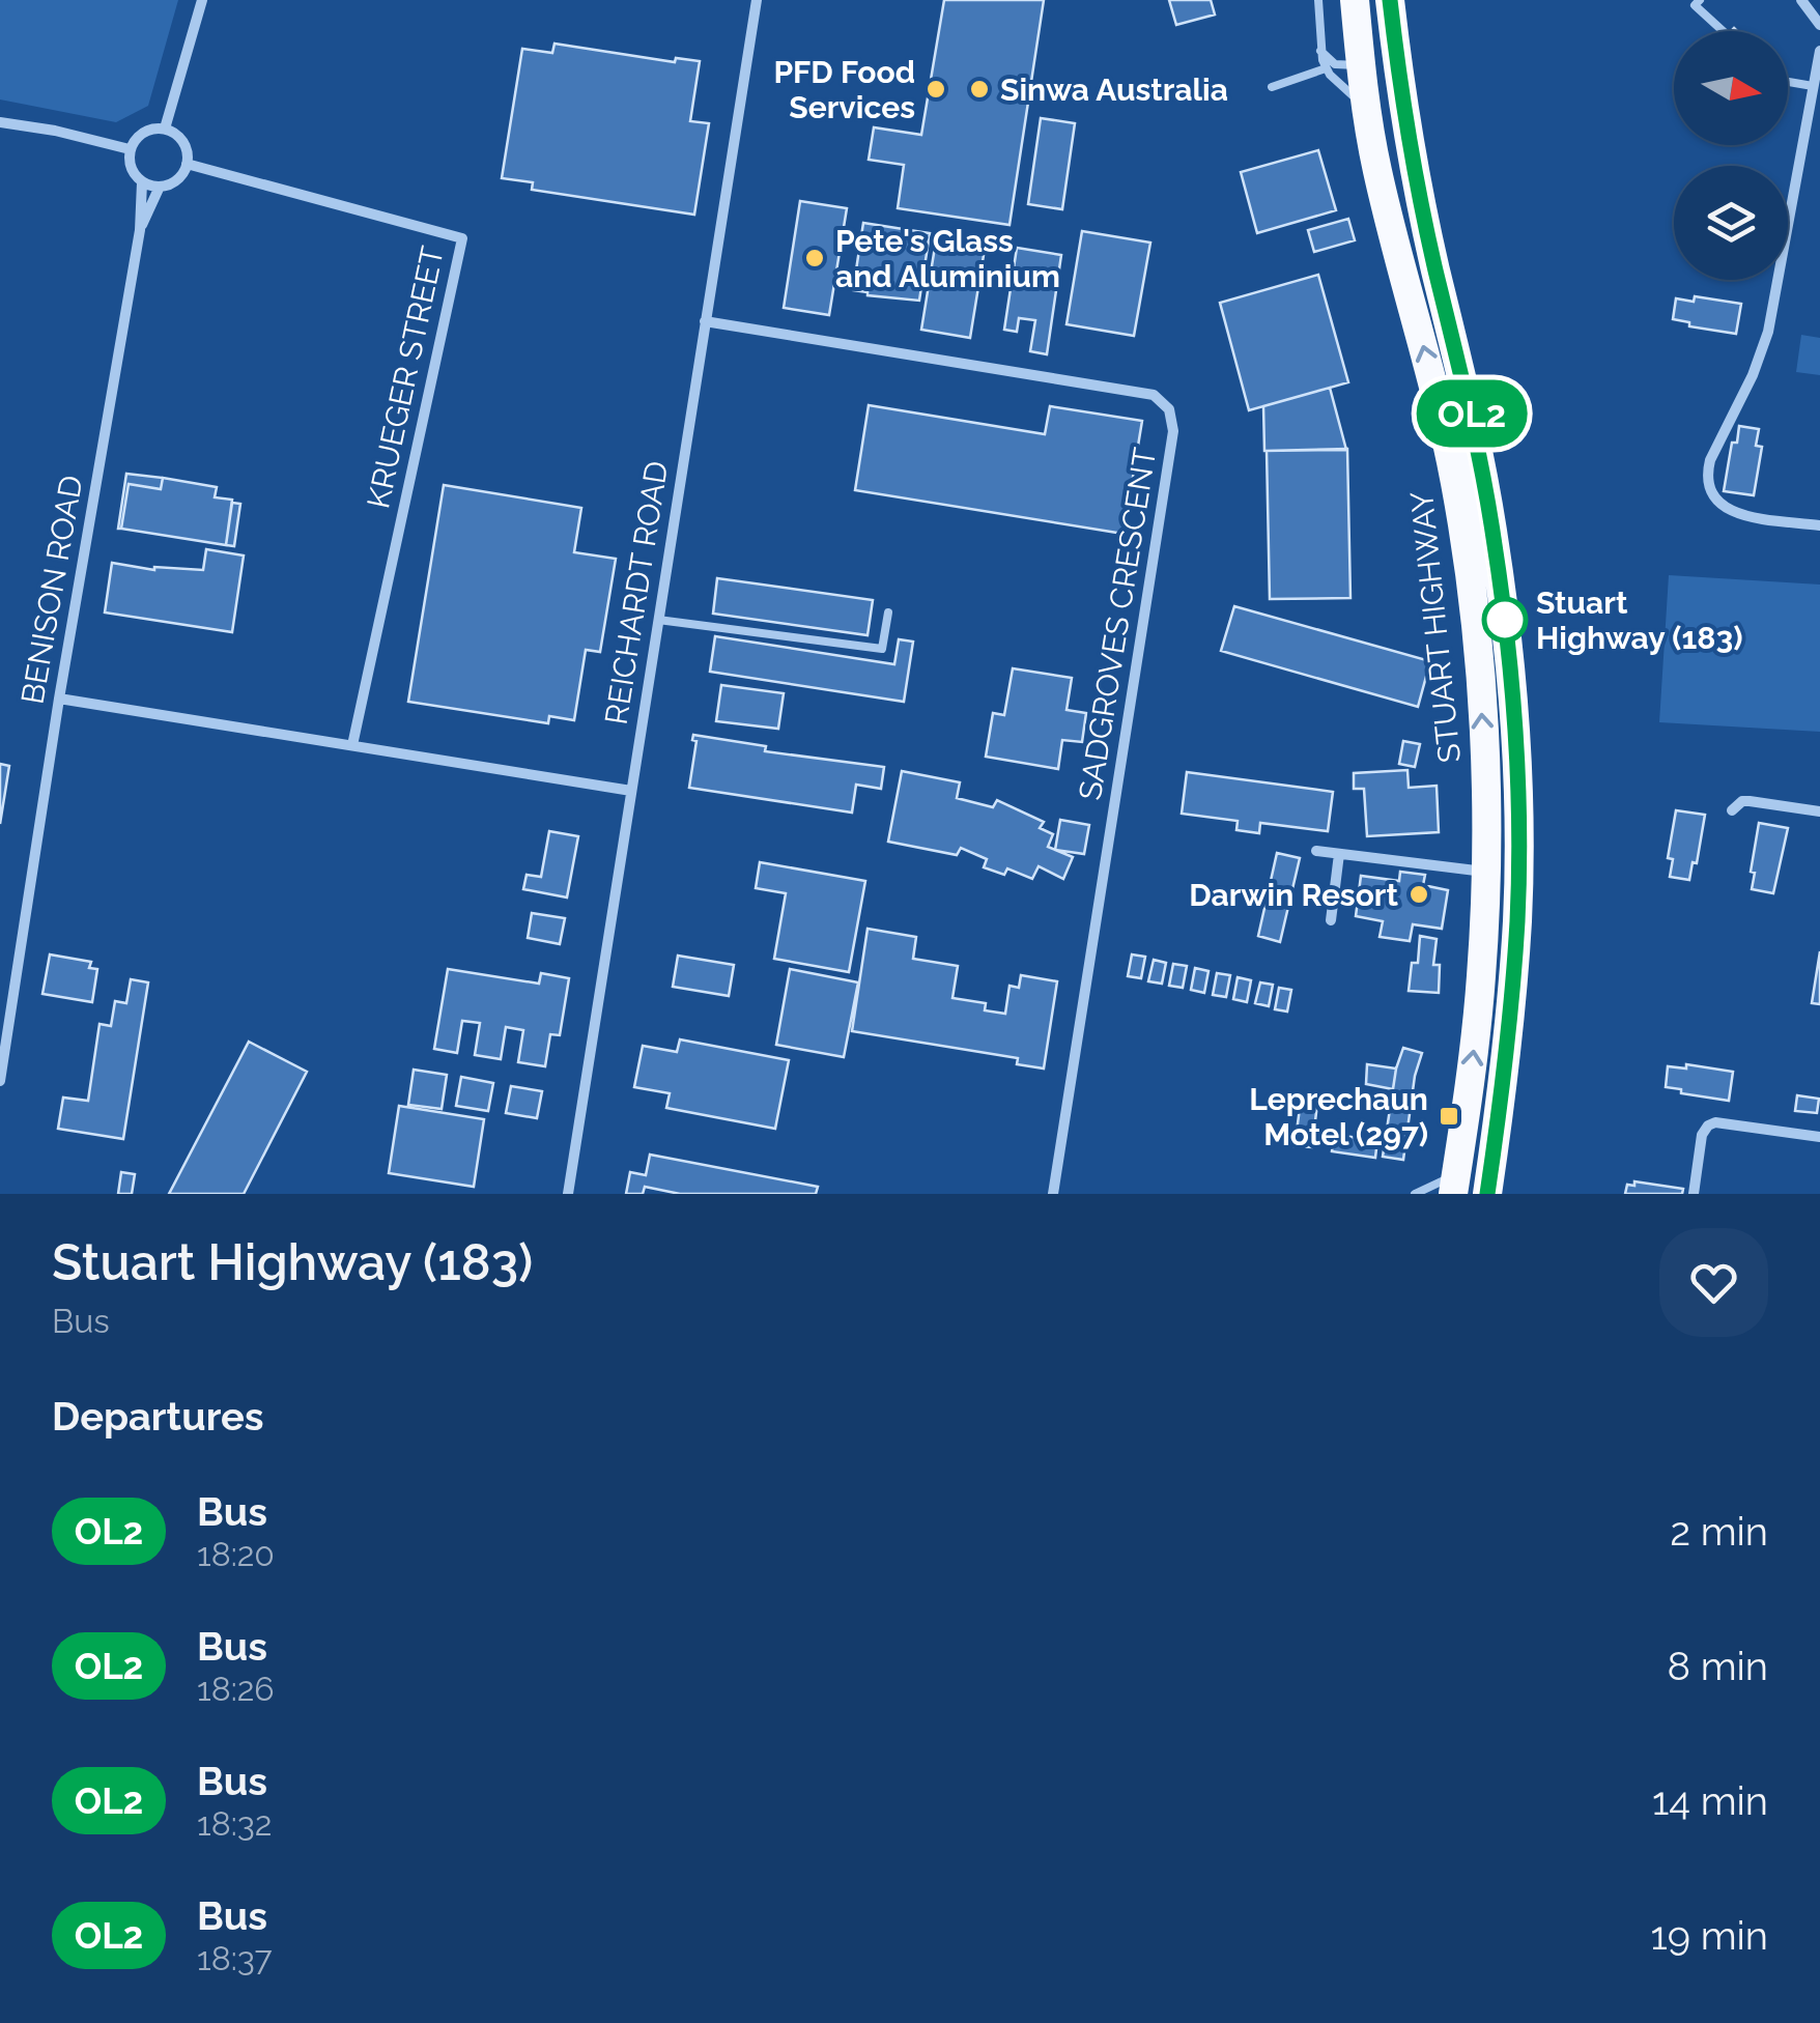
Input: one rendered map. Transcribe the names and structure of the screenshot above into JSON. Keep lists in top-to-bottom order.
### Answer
{
  "streets": {
    "highway": ["STUART HIGHWAY"],
    "street": [
      "KRUEGER STREET",
      "BENISON ROAD",
      "REICHARDT ROAD",
      "SADGROVES CRESCENT"
    ]
  },
  "crossings": [
    ["KRUEGER STREET", "BENISON ROAD"],
    ["REICHARDT ROAD", "SADGROVES CRESCENT"]
  ],
  "places": {
    "other": [
      "PFD Food Services",
      "Sinwa Australia",
      "Pete's Glass and Aluminium",
      "Stuart Highway (183)",
      "Darwin Resort"
    ],
    "transit": ["Leprechaun Motel (297)"]
  },
  "lines": ["bus line OL2"],
  "north": "right",
  "page": {
    "on_map": "OL2",
    "heading": [
      ["Stuart Highway (183)", "Bus"],
      "Departures"
    ],
    "list": [
      {
        "mark": "OL2",
        "name": "Bus",
        "note": "18:20",
        "value": "2 min"
      },
      {
        "mark": "OL2",
        "name": "Bus",
        "note": "18:26",
        "value": "8 min"
      },
      {
        "mark": "OL2",
        "name": "Bus",
        "note": "18:32",
        "value": "14 min"
      },
      {
        "mark": "OL2",
        "name": "Bus",
        "note": "18:37",
        "value": "19 min"
      }
    ]
  }
}
